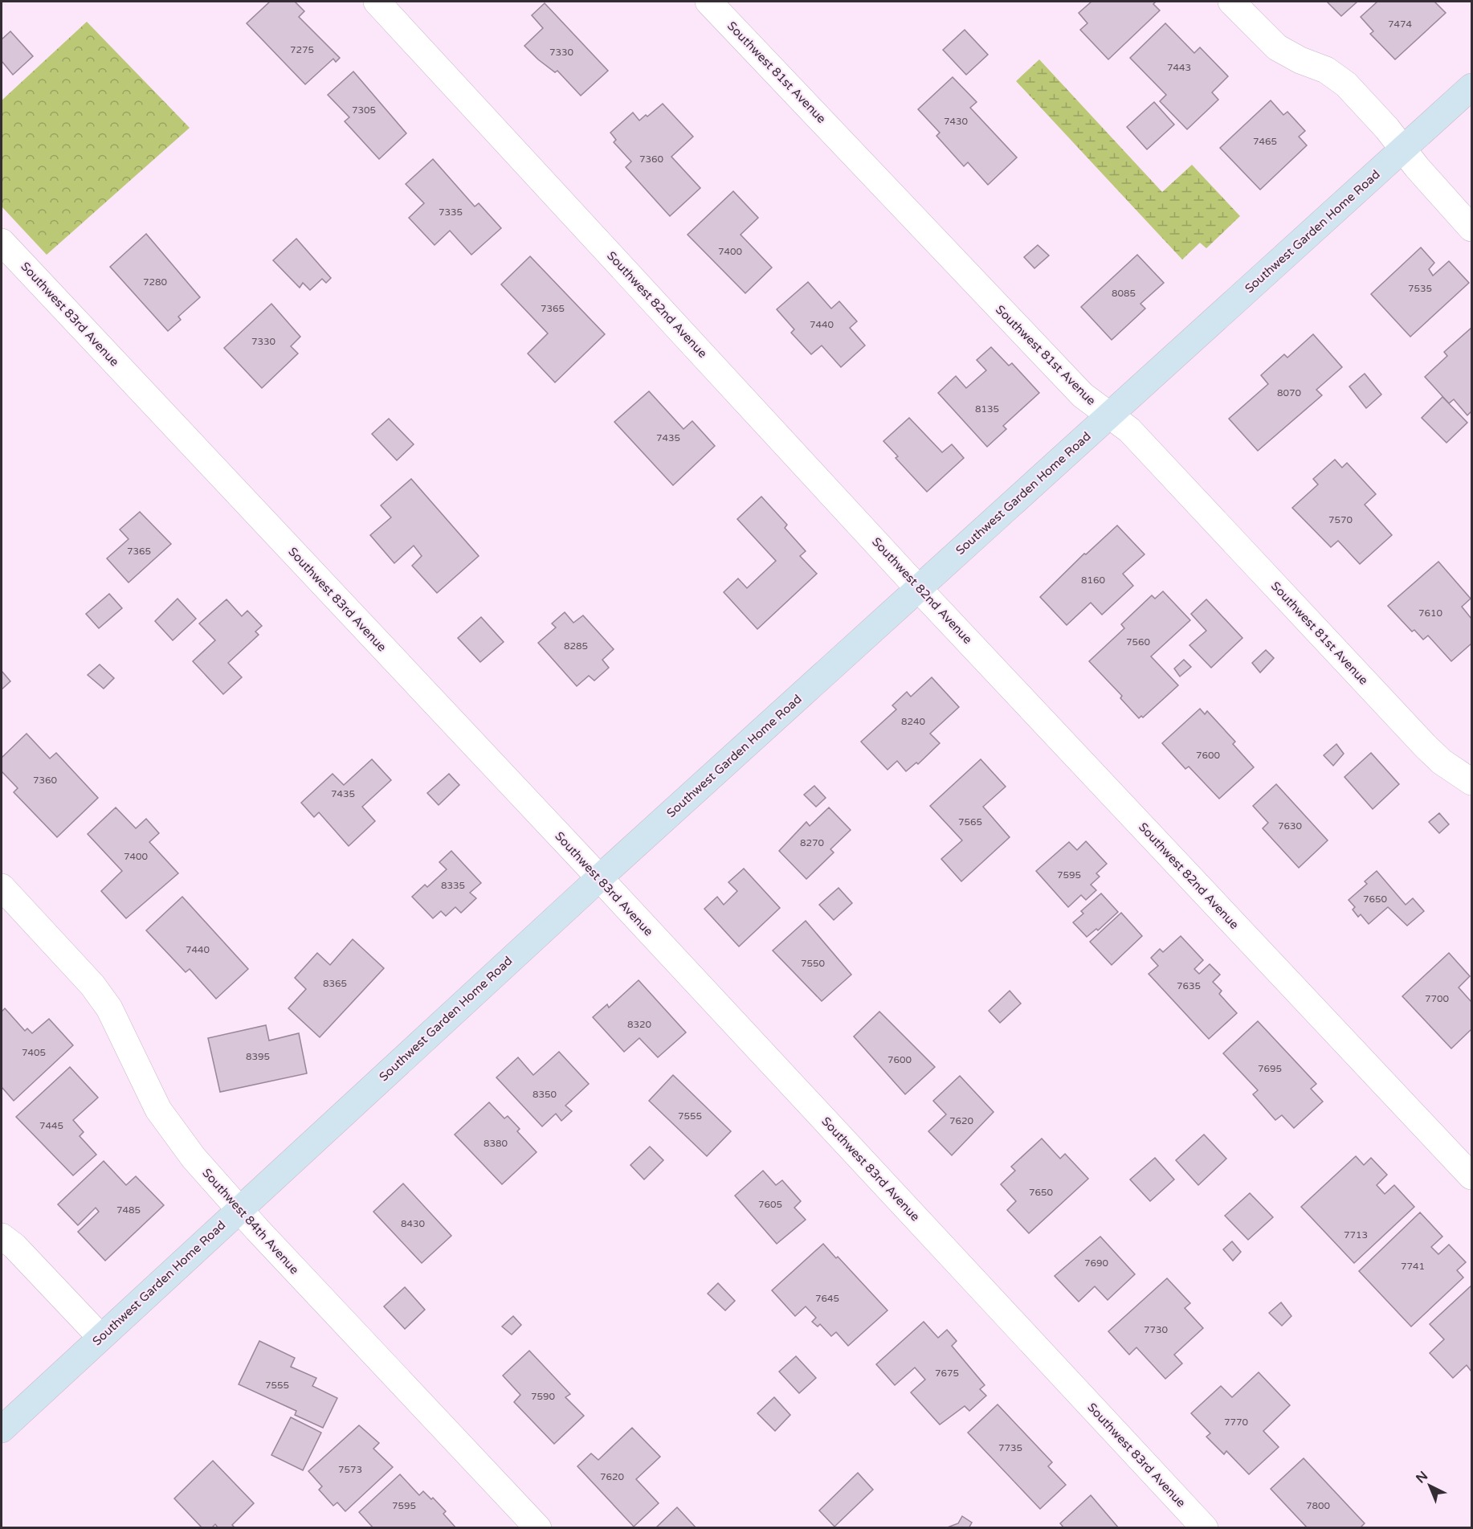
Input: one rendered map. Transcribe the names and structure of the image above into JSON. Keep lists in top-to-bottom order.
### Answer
{
  "streets": {
    "main road": ["Southwest Garden Home Road"],
    "street": [
      "Southwest 81st Avenue",
      "Southwest 82nd Avenue",
      "Southwest 83rd Avenue",
      "Southwest 84th Avenue"
    ]
  },
  "crossings": [
    ["Southwest 81st Avenue", "Southwest Garden Home Road"],
    ["Southwest Garden Home Road", "Southwest 82nd Avenue"],
    ["Southwest Garden Home Road", "Southwest 83rd Avenue"],
    ["Southwest Garden Home Road", "Southwest 84th Avenue"]
  ],
  "house_numbers": [
    "7474",
    "7275",
    "7330",
    "7443",
    "7305",
    "7430",
    "7465",
    "7360",
    "7335",
    "7400",
    "7280",
    "7535",
    "8085",
    "7365",
    "7440",
    "7330",
    "8070",
    "8135",
    "7435",
    "7570",
    "7365",
    "8160",
    "7610",
    "7560",
    "8285",
    "8240",
    "7600",
    "7360",
    "7435",
    "7565",
    "7630",
    "8270",
    "7400",
    "7595",
    "8335",
    "7650",
    "7440",
    "7550",
    "8365",
    "7635",
    "7700",
    "8320",
    "7405",
    "8395",
    "7600",
    "7695",
    "8350",
    "7555",
    "7620",
    "7445",
    "8380",
    "7650",
    "7605",
    "7485",
    "8430",
    "7713",
    "7690",
    "7741",
    "7645",
    "7730",
    "7675",
    "7555",
    "7590",
    "7770",
    "7735",
    "7573",
    "7620",
    "7595",
    "7800"
  ],
  "north": "top left"
}
